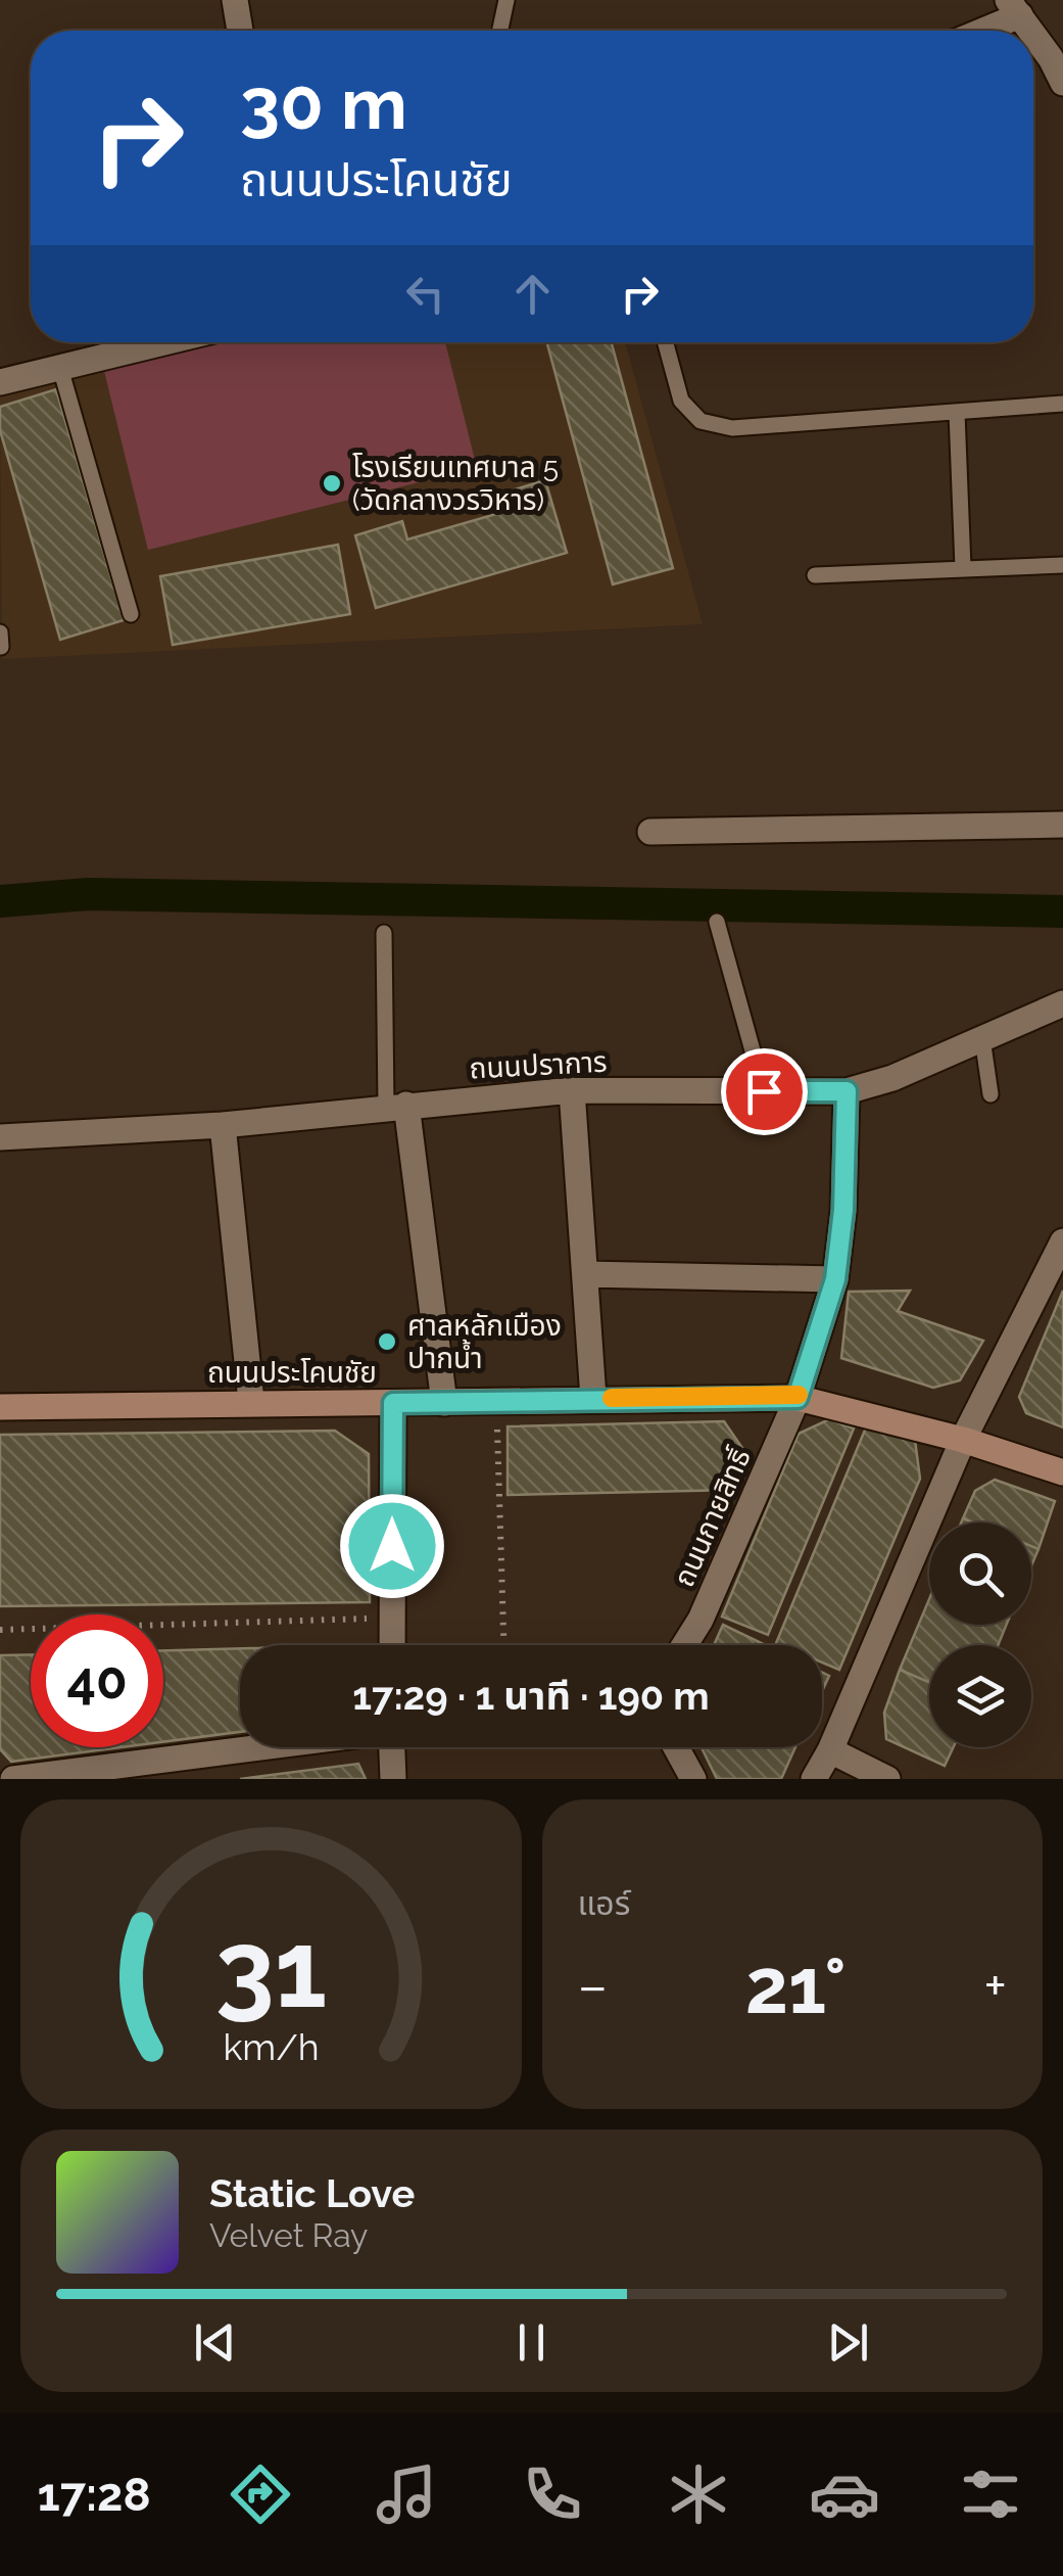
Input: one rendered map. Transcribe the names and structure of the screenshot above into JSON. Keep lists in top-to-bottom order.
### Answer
{
  "streets": {
    "main road": ["ถนนประโคนชัย"],
    "street": ["ถนนปราการ", "ถนนกายสิทธิ์"]
  },
  "crossings": [
    ["ถนนปราการ", "ถนนกายสิทธิ์"],
    ["ถนนประโคนชัย", "ถนนกายสิทธิ์"]
  ],
  "places": ["โรงเรียนเทศบาล 5 (วัดกลางวรวิหาร)", "ศาลหลักเมือง ปากน้ำ"],
  "page": {
    "turn": ["30 m", "ถนนประโคนชัย"],
    "limit": "40",
    "trip": "17:29 · 1 นาที · 190 m",
    "tile": "แอร์",
    "heat": ["−", "21°", "+"],
    "song": ["Static Love", "Velvet Ray"],
    "tabs": "17:28",
    "gauge": ["31", "km/h"]
  }
}
